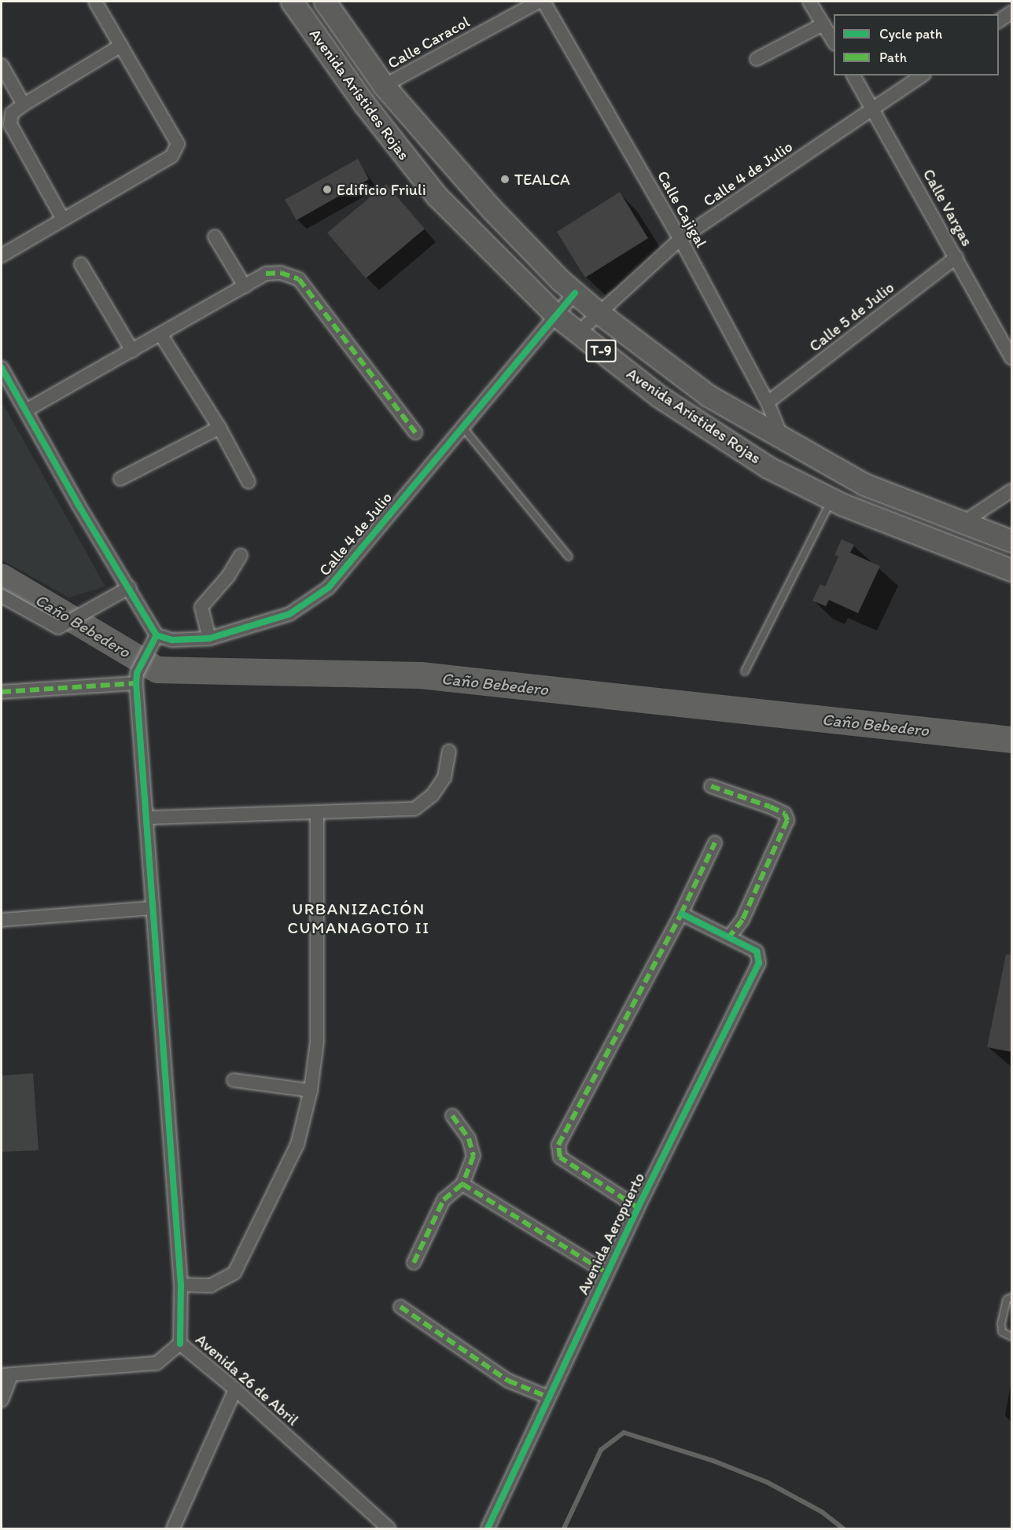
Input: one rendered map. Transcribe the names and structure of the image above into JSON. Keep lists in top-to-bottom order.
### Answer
{
  "streets": {
    "main road": ["Avenida Arístides Rojas", "T-9"],
    "street": [
      "Calle Caracol",
      "Calle 4 de Julio",
      "Calle Vargas",
      "Calle Cajigal",
      "Calle 5 de Julio",
      "Avenida Aeropuerto",
      "Avenida 26 de Abril"
    ]
  },
  "crossings": [
    ["Calle Caracol", "Avenida Arístides Rojas"],
    ["Avenida Arístides Rojas", "Calle 4 de Julio"],
    ["Avenida Arístides Rojas", "Calle Cajigal"],
    ["Calle 4 de Julio", "Calle Vargas"],
    ["Calle 4 de Julio", "Calle Cajigal"],
    ["Calle Vargas", "Calle 5 de Julio"],
    ["Calle Cajigal", "Calle 5 de Julio"]
  ],
  "districts": ["URBANIZACIÓN CUMANAGOTO II"],
  "water": ["Caño Bebedero"],
  "places": ["TEALCA", "Edificio Friuli"],
  "legend": ["Cycle path", "Path"]
}
